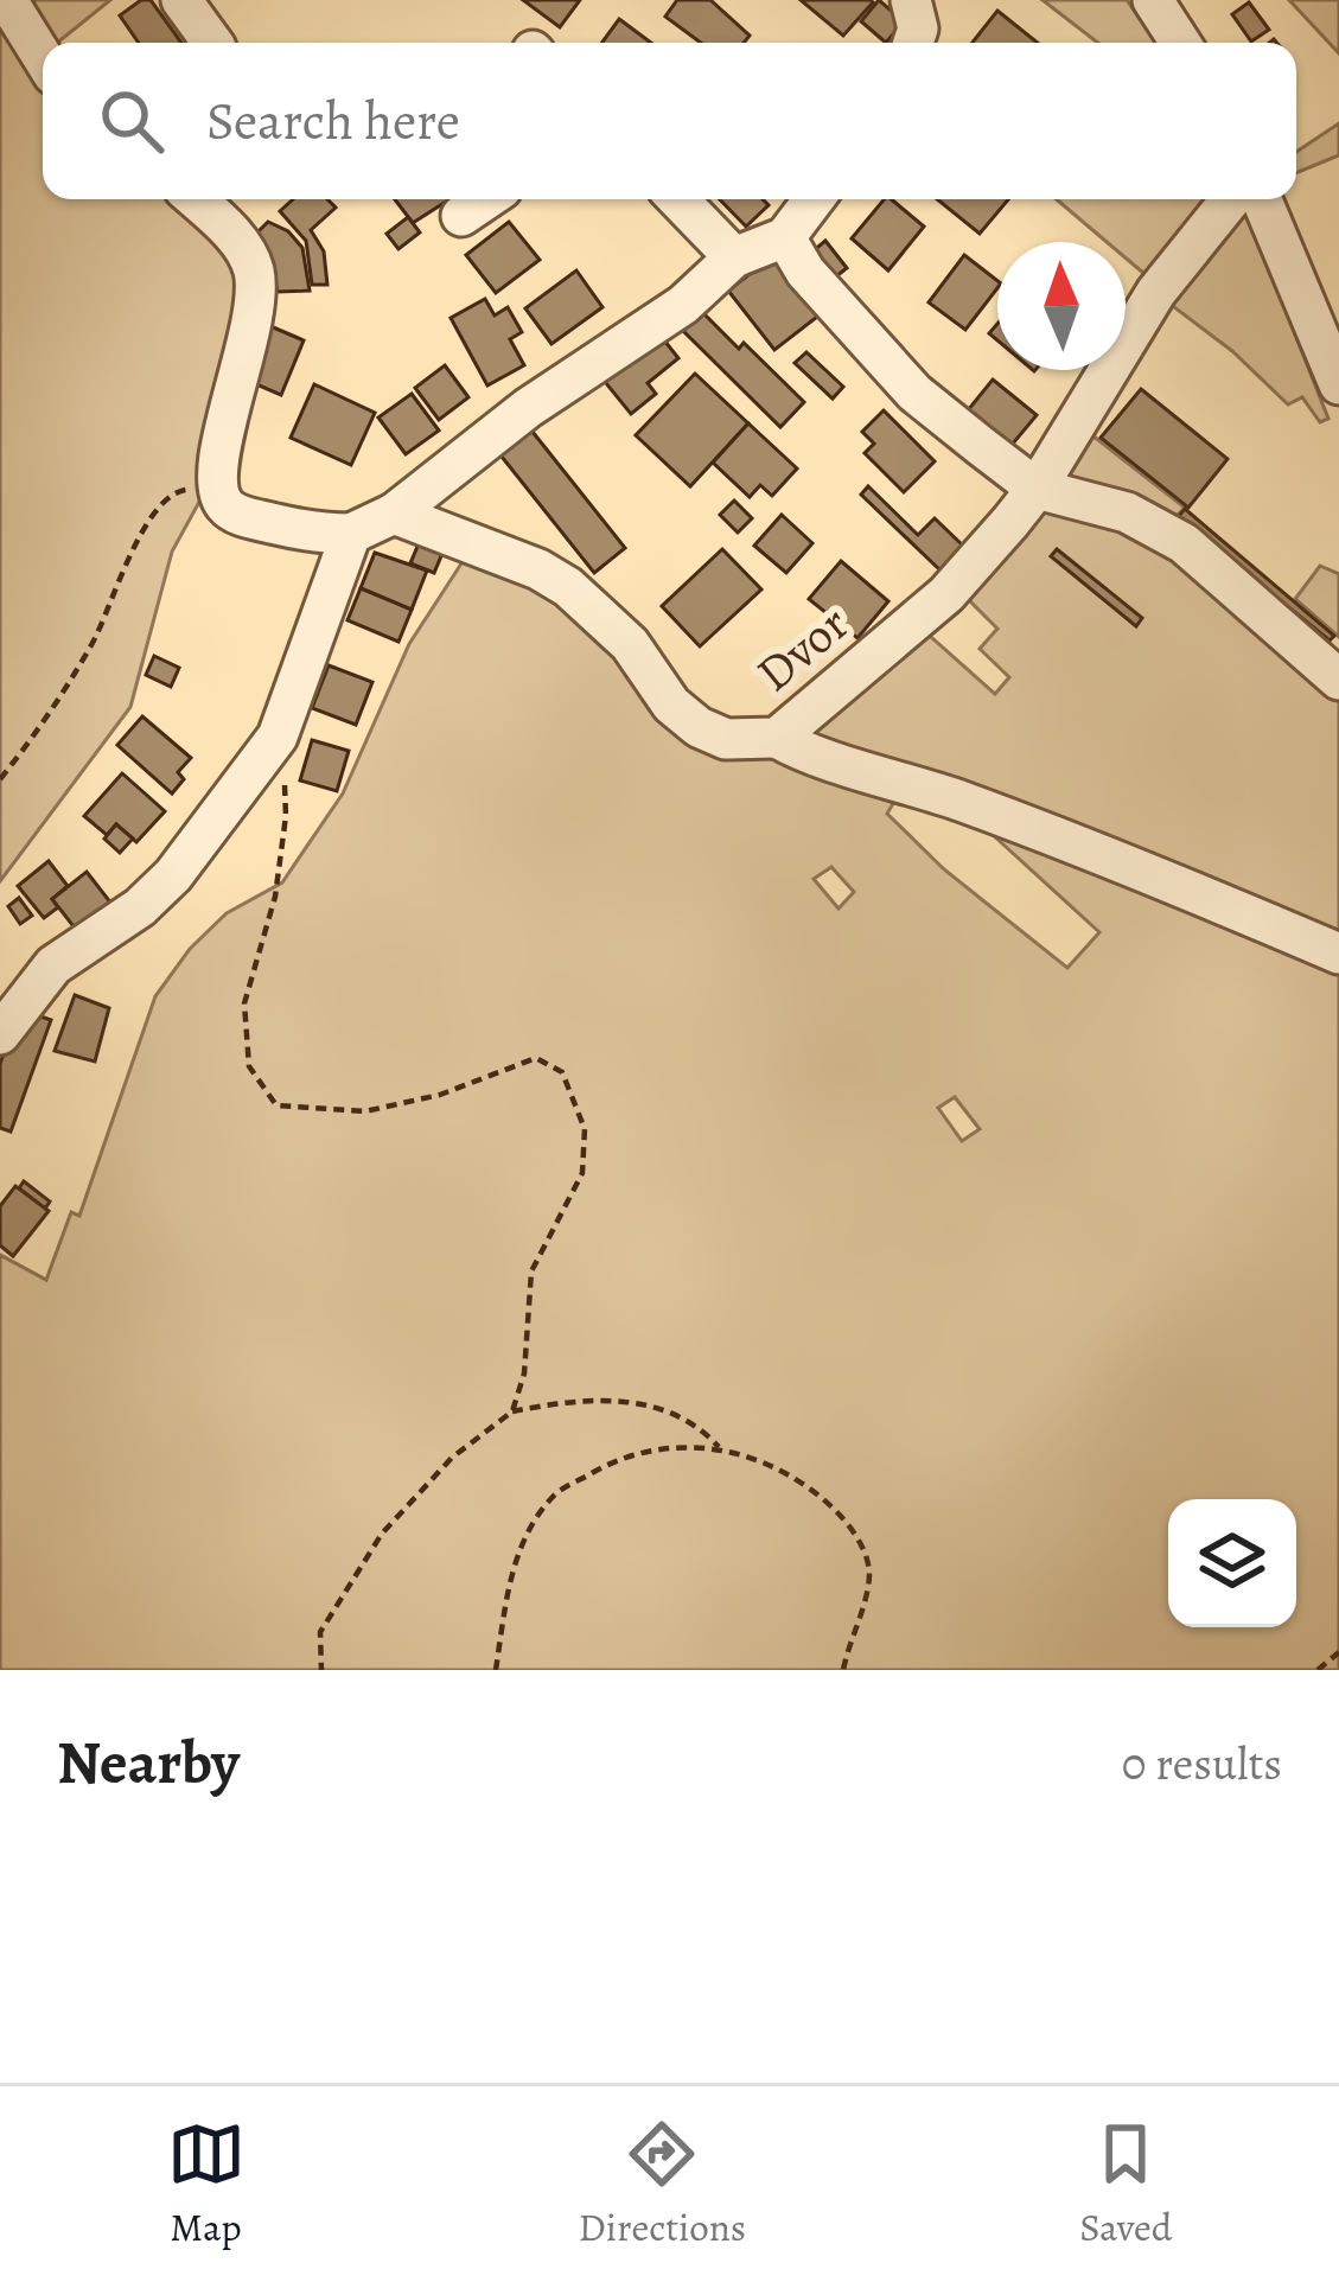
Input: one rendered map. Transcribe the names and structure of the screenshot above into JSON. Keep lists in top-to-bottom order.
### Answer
{
  "streets": {
    "street": ["Dvor"]
  },
  "north": "top",
  "page": {
    "search": "Search here",
    "heading": ["Nearby", "0 results"],
    "nav": ["Map", "Directions", "Saved"]
  }
}
